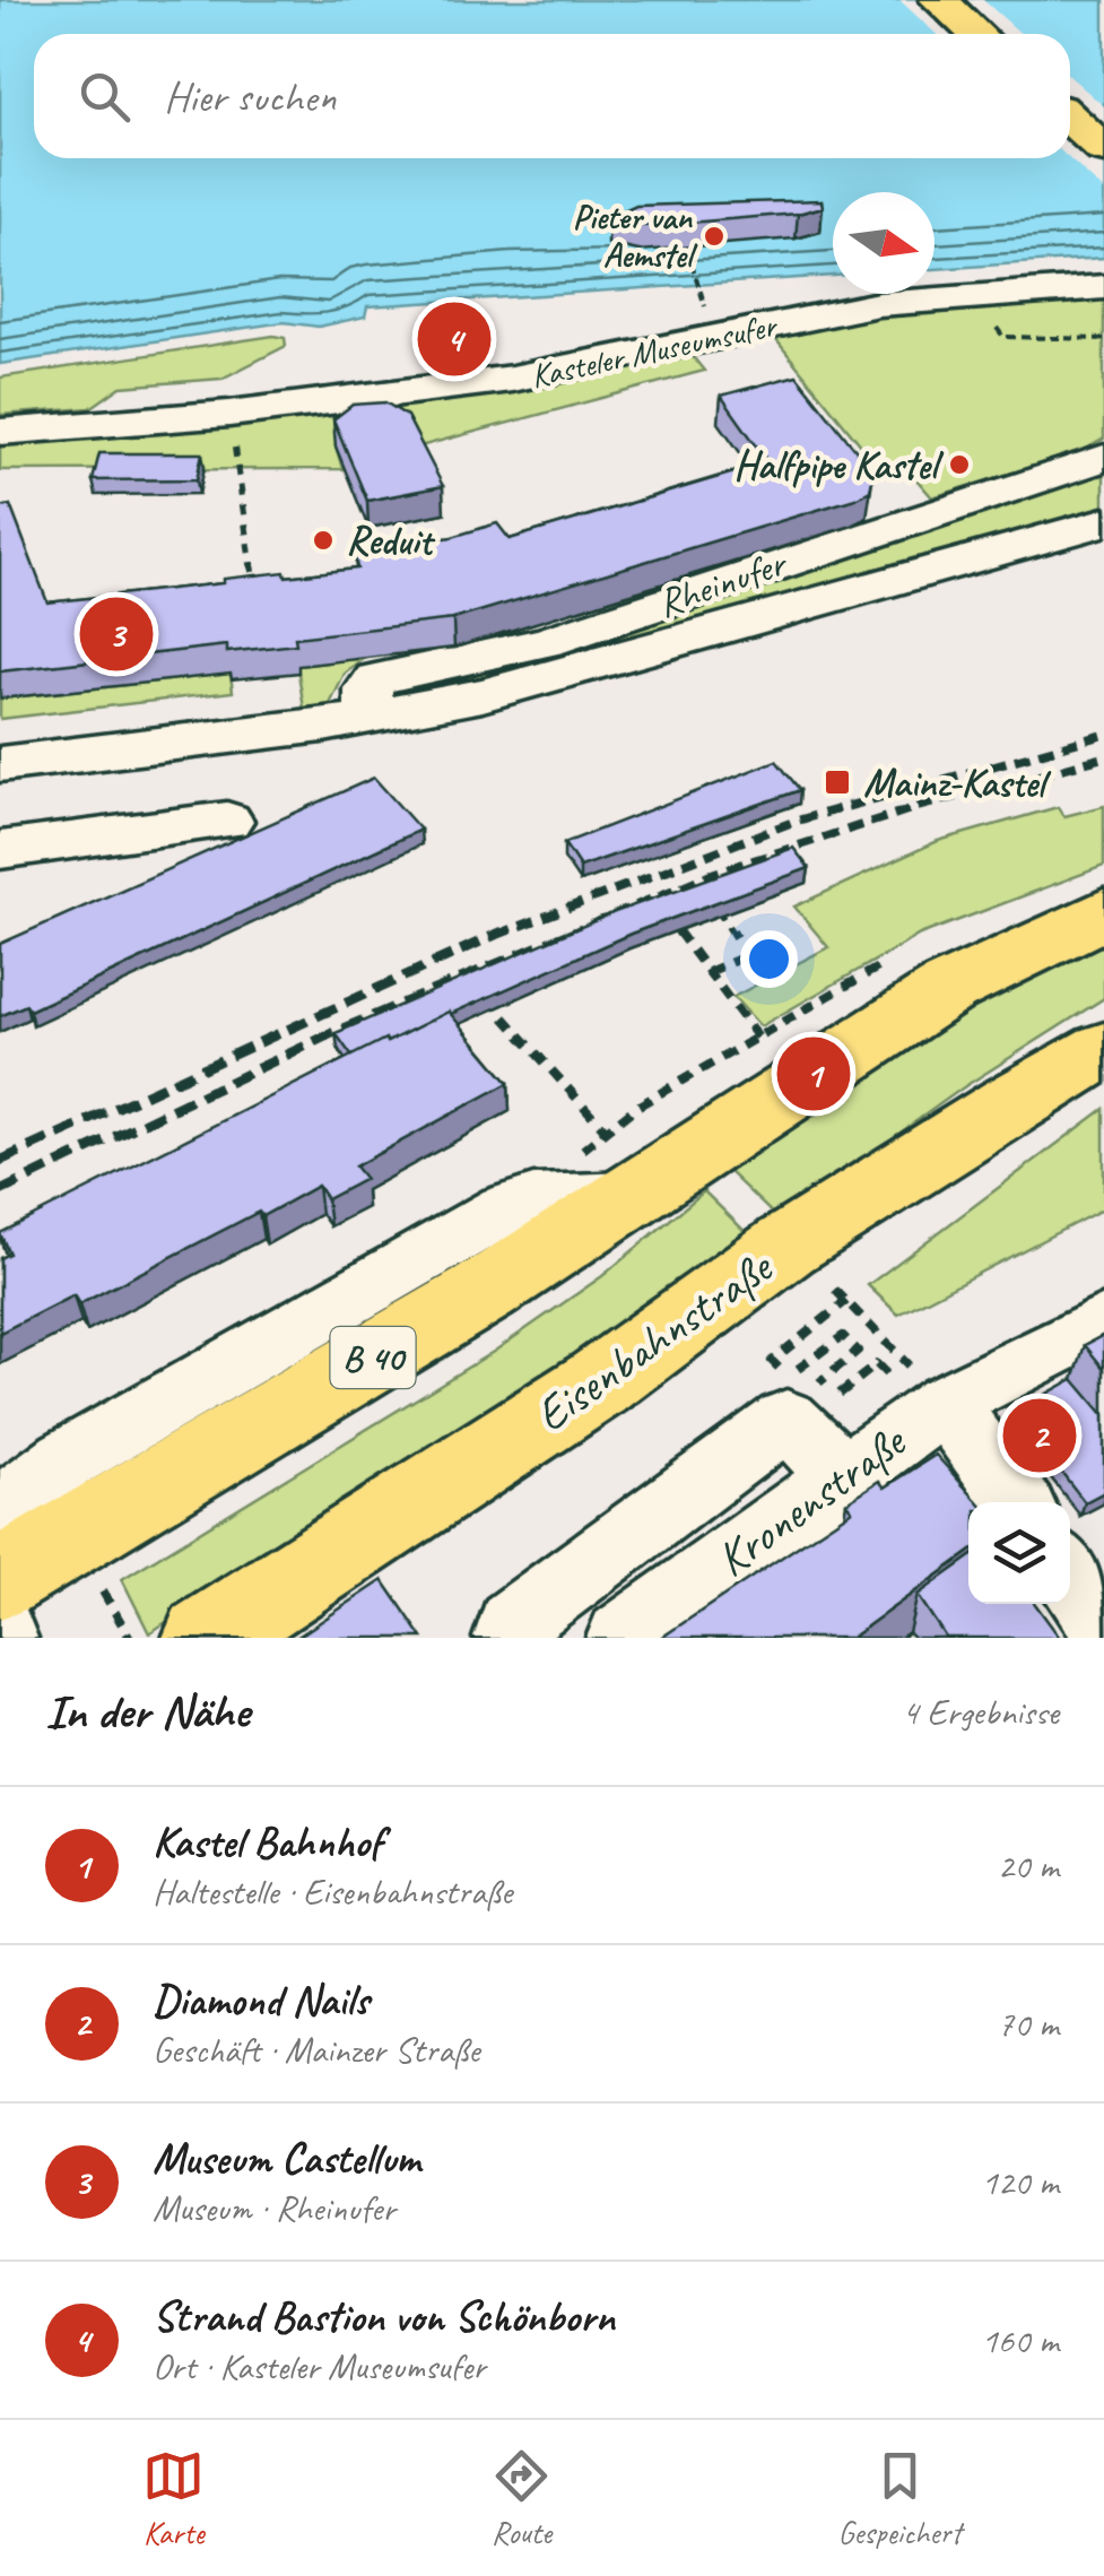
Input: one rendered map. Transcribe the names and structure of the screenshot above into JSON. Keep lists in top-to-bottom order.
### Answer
{
  "streets": {
    "main road": ["Eisenbahnstraße", "B 40"],
    "street": ["Kasteler Museumsufer", "Rheinufer", "Kronenstraße"]
  },
  "places": {
    "other": ["Pieter van Aemstel", "Halfpipe Kastel", "Reduit"],
    "transit": ["Mainz-Kastel"]
  },
  "north": "right",
  "page": {
    "search": "Hier suchen",
    "pins": [
      "4",
      "3",
      "1",
      "2"
    ],
    "heading": ["In der Nähe", "4 Ergebnisse"],
    "list": [
      {
        "mark": "1",
        "name": "Kastel Bahnhof",
        "note": "Haltestelle · Eisenbahnstraße",
        "value": "20 m"
      },
      {
        "mark": "2",
        "name": "Diamond Nails",
        "note": "Geschäft · Mainzer Straße",
        "value": "70 m"
      },
      {
        "mark": "3",
        "name": "Museum Castellum",
        "note": "Museum · Rheinufer",
        "value": "120 m"
      },
      {
        "mark": "4",
        "name": "Strand Bastion von Schönborn",
        "note": "Ort · Kasteler Museumsufer",
        "value": "160 m"
      }
    ],
    "nav": ["Karte", "Route", "Gespeichert"]
  }
}
